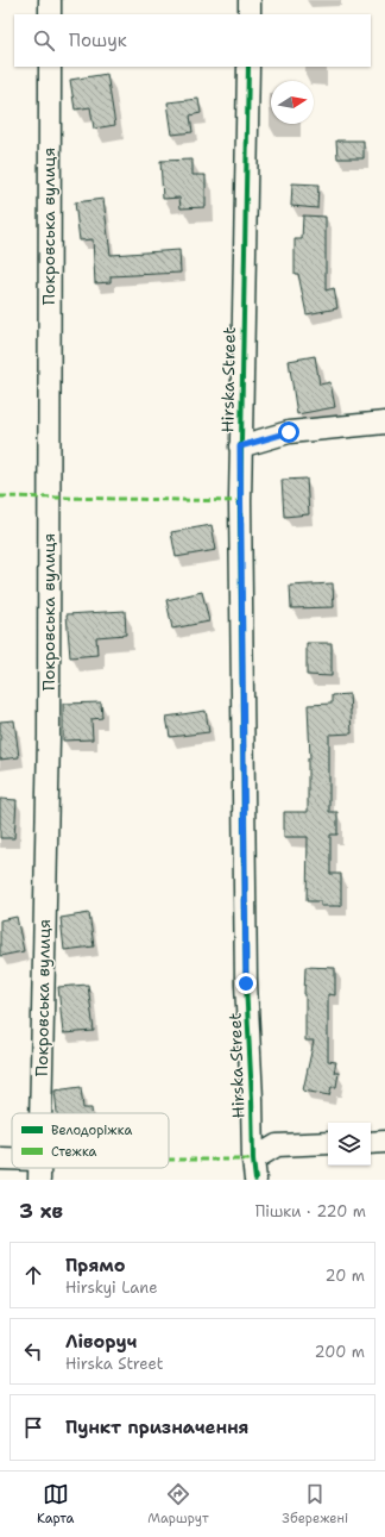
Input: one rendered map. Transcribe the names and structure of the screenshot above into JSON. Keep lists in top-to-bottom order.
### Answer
{
  "streets": {
    "street": ["Покровська вулиця", "Hirska Street"]
  },
  "legend": ["Велодоріжка", "Стежка"],
  "north": "right",
  "page": {
    "search": "Пошук",
    "heading": ["3 хв", "Пішки · 220 m"],
    "list": [
      ["Прямо", "Hirskyi Lane", "20 m"],
      ["Ліворуч", "Hirska Street", "200 m"],
      "Пункт призначення"
    ],
    "nav": ["Карта", "Маршрут", "Збережені"]
  }
}
